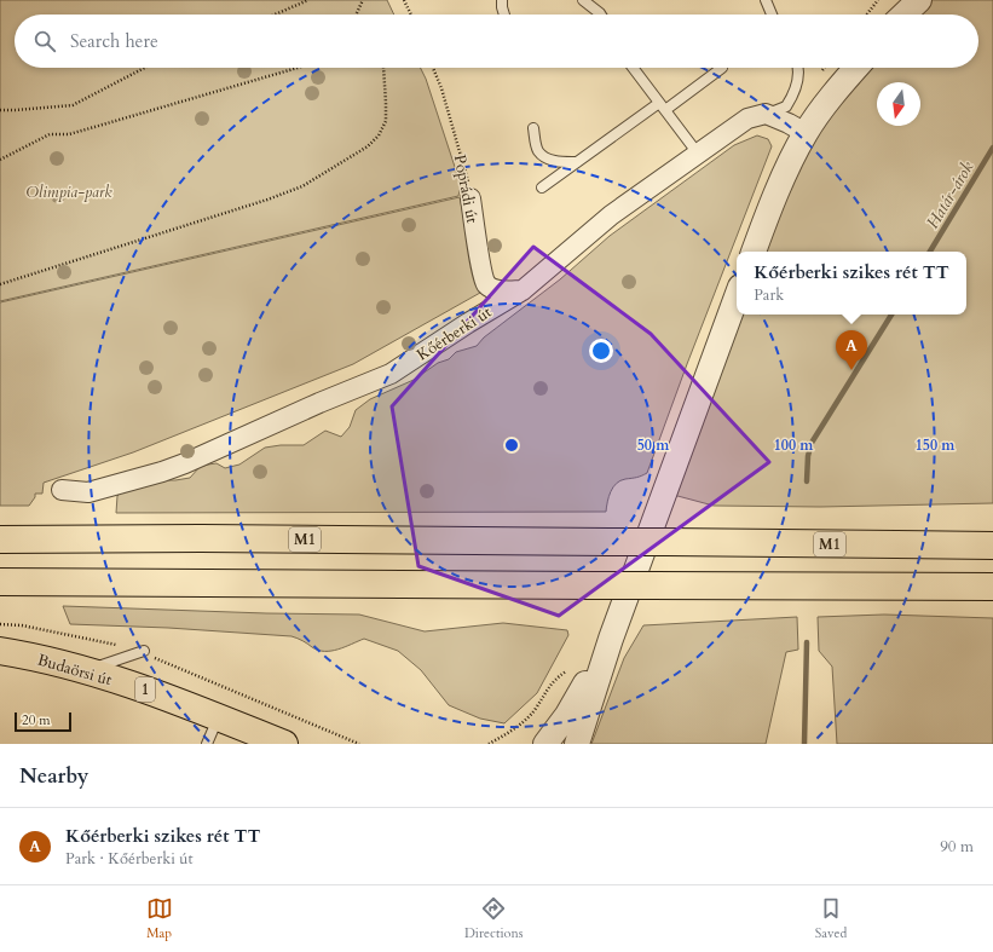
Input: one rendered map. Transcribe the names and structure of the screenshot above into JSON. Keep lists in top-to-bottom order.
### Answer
{
  "streets": {
    "main road": ["M1", "Budaörsi út", "1"],
    "street": ["Poprádi út", "Kőérberki út"]
  },
  "crossings": [
    ["Poprádi út", "Kőérberki út"]
  ],
  "water": ["Határ-árok"],
  "parks": ["Olimpia-park"],
  "scale_bar": "20 m",
  "north": "bottom",
  "page": {
    "search": "Search here",
    "popup": ["Kőérberki szikes rét TT", "Park"],
    "pins": "A",
    "scale": "20 m",
    "heading": "Nearby",
    "list": [
      {
        "mark": "A",
        "name": "Kőérberki szikes rét TT",
        "note": "Park · Kőérberki út",
        "value": "90 m"
      }
    ],
    "nav": ["Map", "Directions", "Saved"]
  },
  "rings": ["50 m", "100 m", "150 m"]
}
